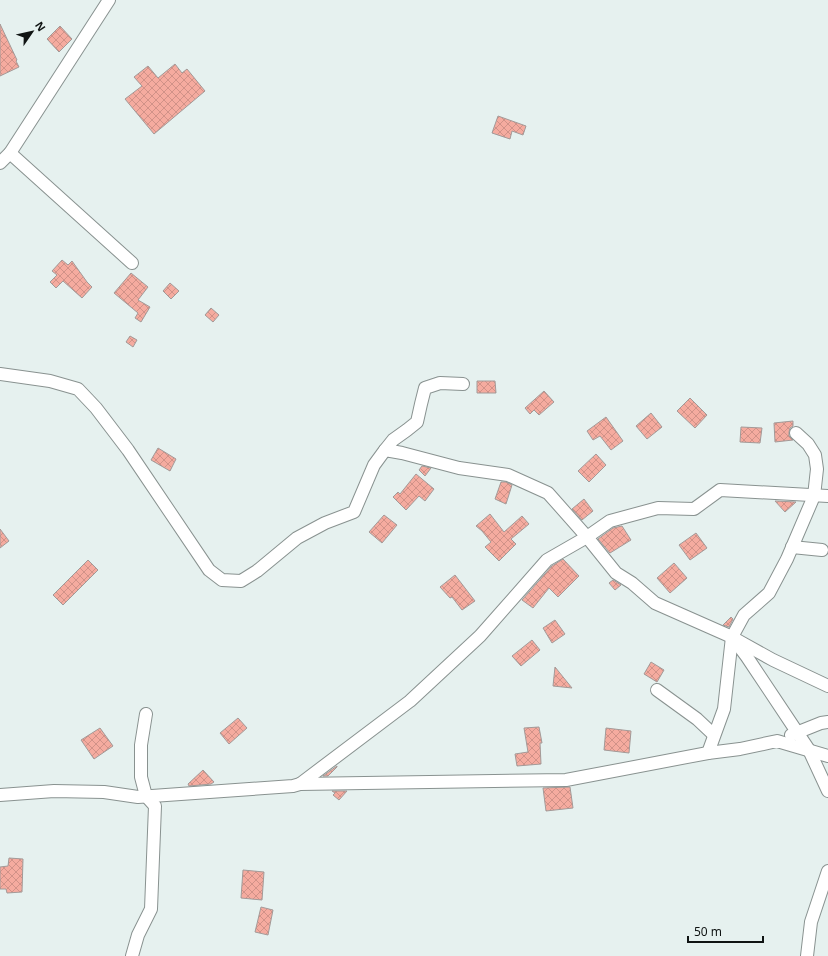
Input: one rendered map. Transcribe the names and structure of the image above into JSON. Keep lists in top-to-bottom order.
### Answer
{
  "scale_bar": "50 m",
  "north": "top right"
}
